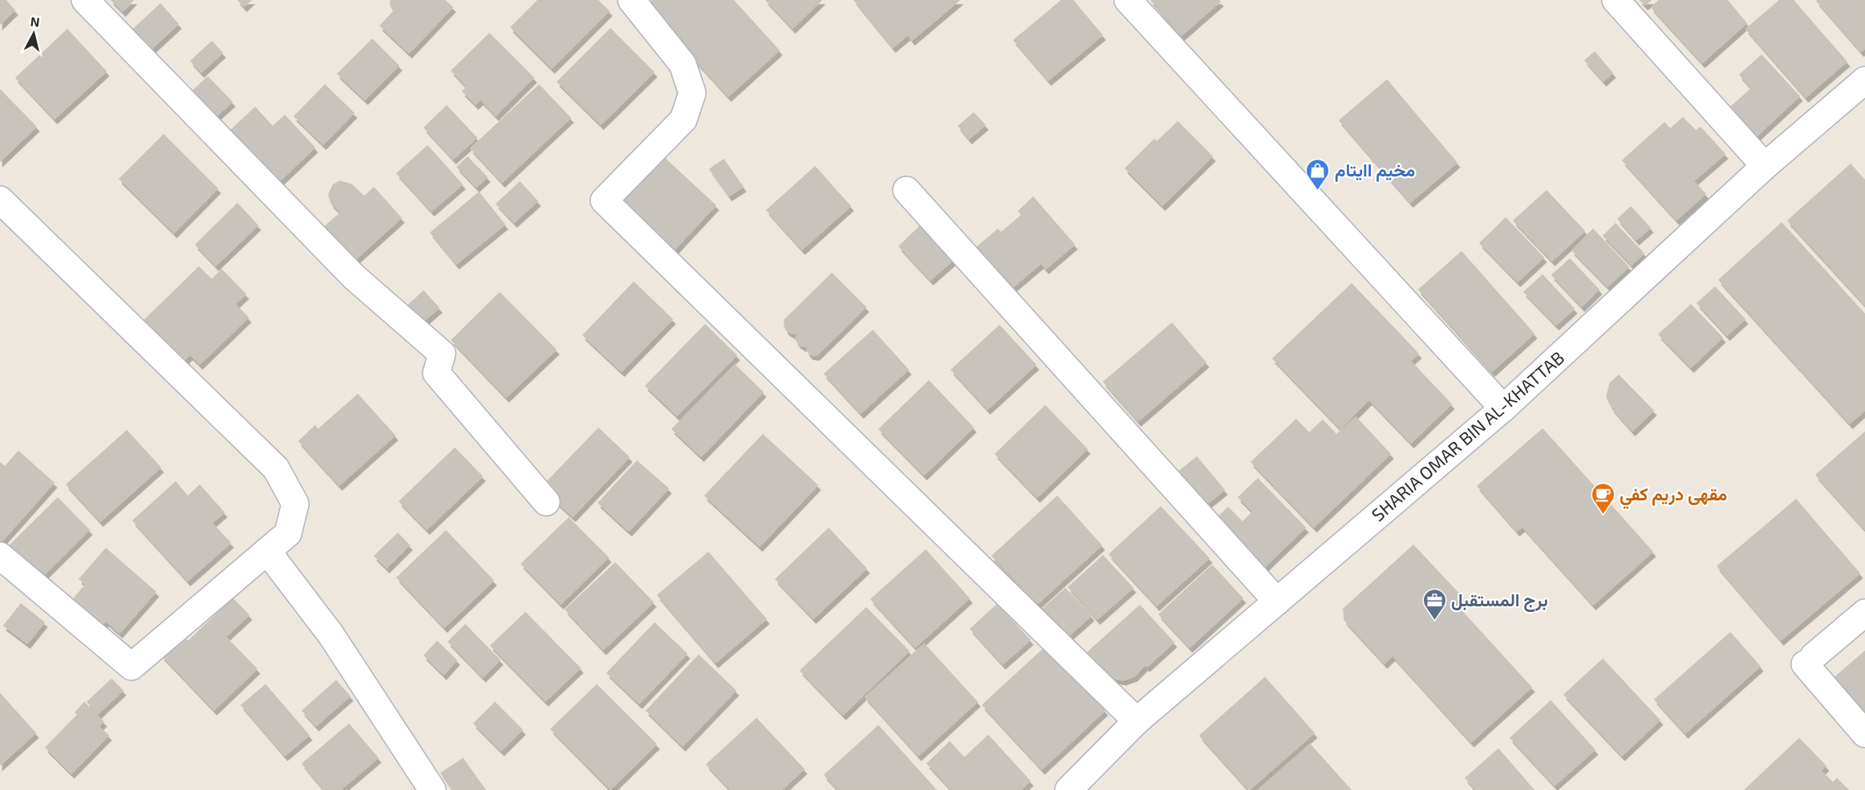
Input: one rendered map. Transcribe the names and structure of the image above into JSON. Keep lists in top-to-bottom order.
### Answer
{
  "streets": {
    "street": ["SHARIA OMAR BIN AL-KHATTAB"]
  },
  "places": {
    "shop": ["مخيم اايتام"],
    "cafe": ["مقهى دريم كفي"],
    "office": ["برج المستقبل"]
  },
  "north": "top"
}
